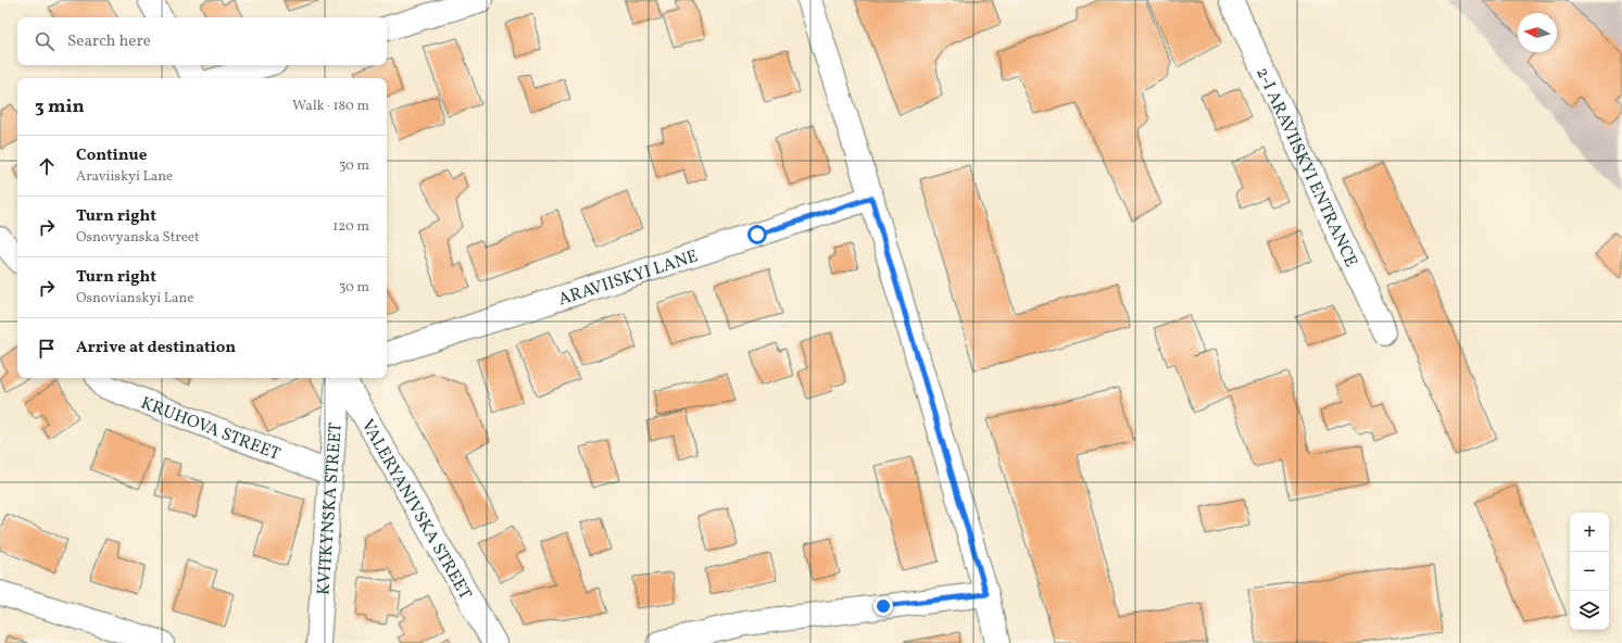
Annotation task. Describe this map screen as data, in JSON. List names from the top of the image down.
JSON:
{
  "streets": {
    "street": [
      "2-I ARAVIISKYI ENTRANCE",
      "ARAVIISKYI LANE",
      "KRUHOVA STREET",
      "KVITKYNSKA STREET",
      "VALERYANIVSKA STREET"
    ]
  },
  "crossings": [
    ["KRUHOVA STREET", "KVITKYNSKA STREET"]
  ],
  "north": "left",
  "page": {
    "search": "Search here",
    "heading": ["3 min", "Walk · 180 m"],
    "list": [
      ["Continue", "Araviiskyi Lane", "30 m"],
      ["Turn right", "Osnovyanska Street", "120 m"],
      ["Turn right", "Osnovianskyi Lane", "30 m"],
      "Arrive at destination"
    ],
    "map_buttons": ["+", "−"]
  }
}
